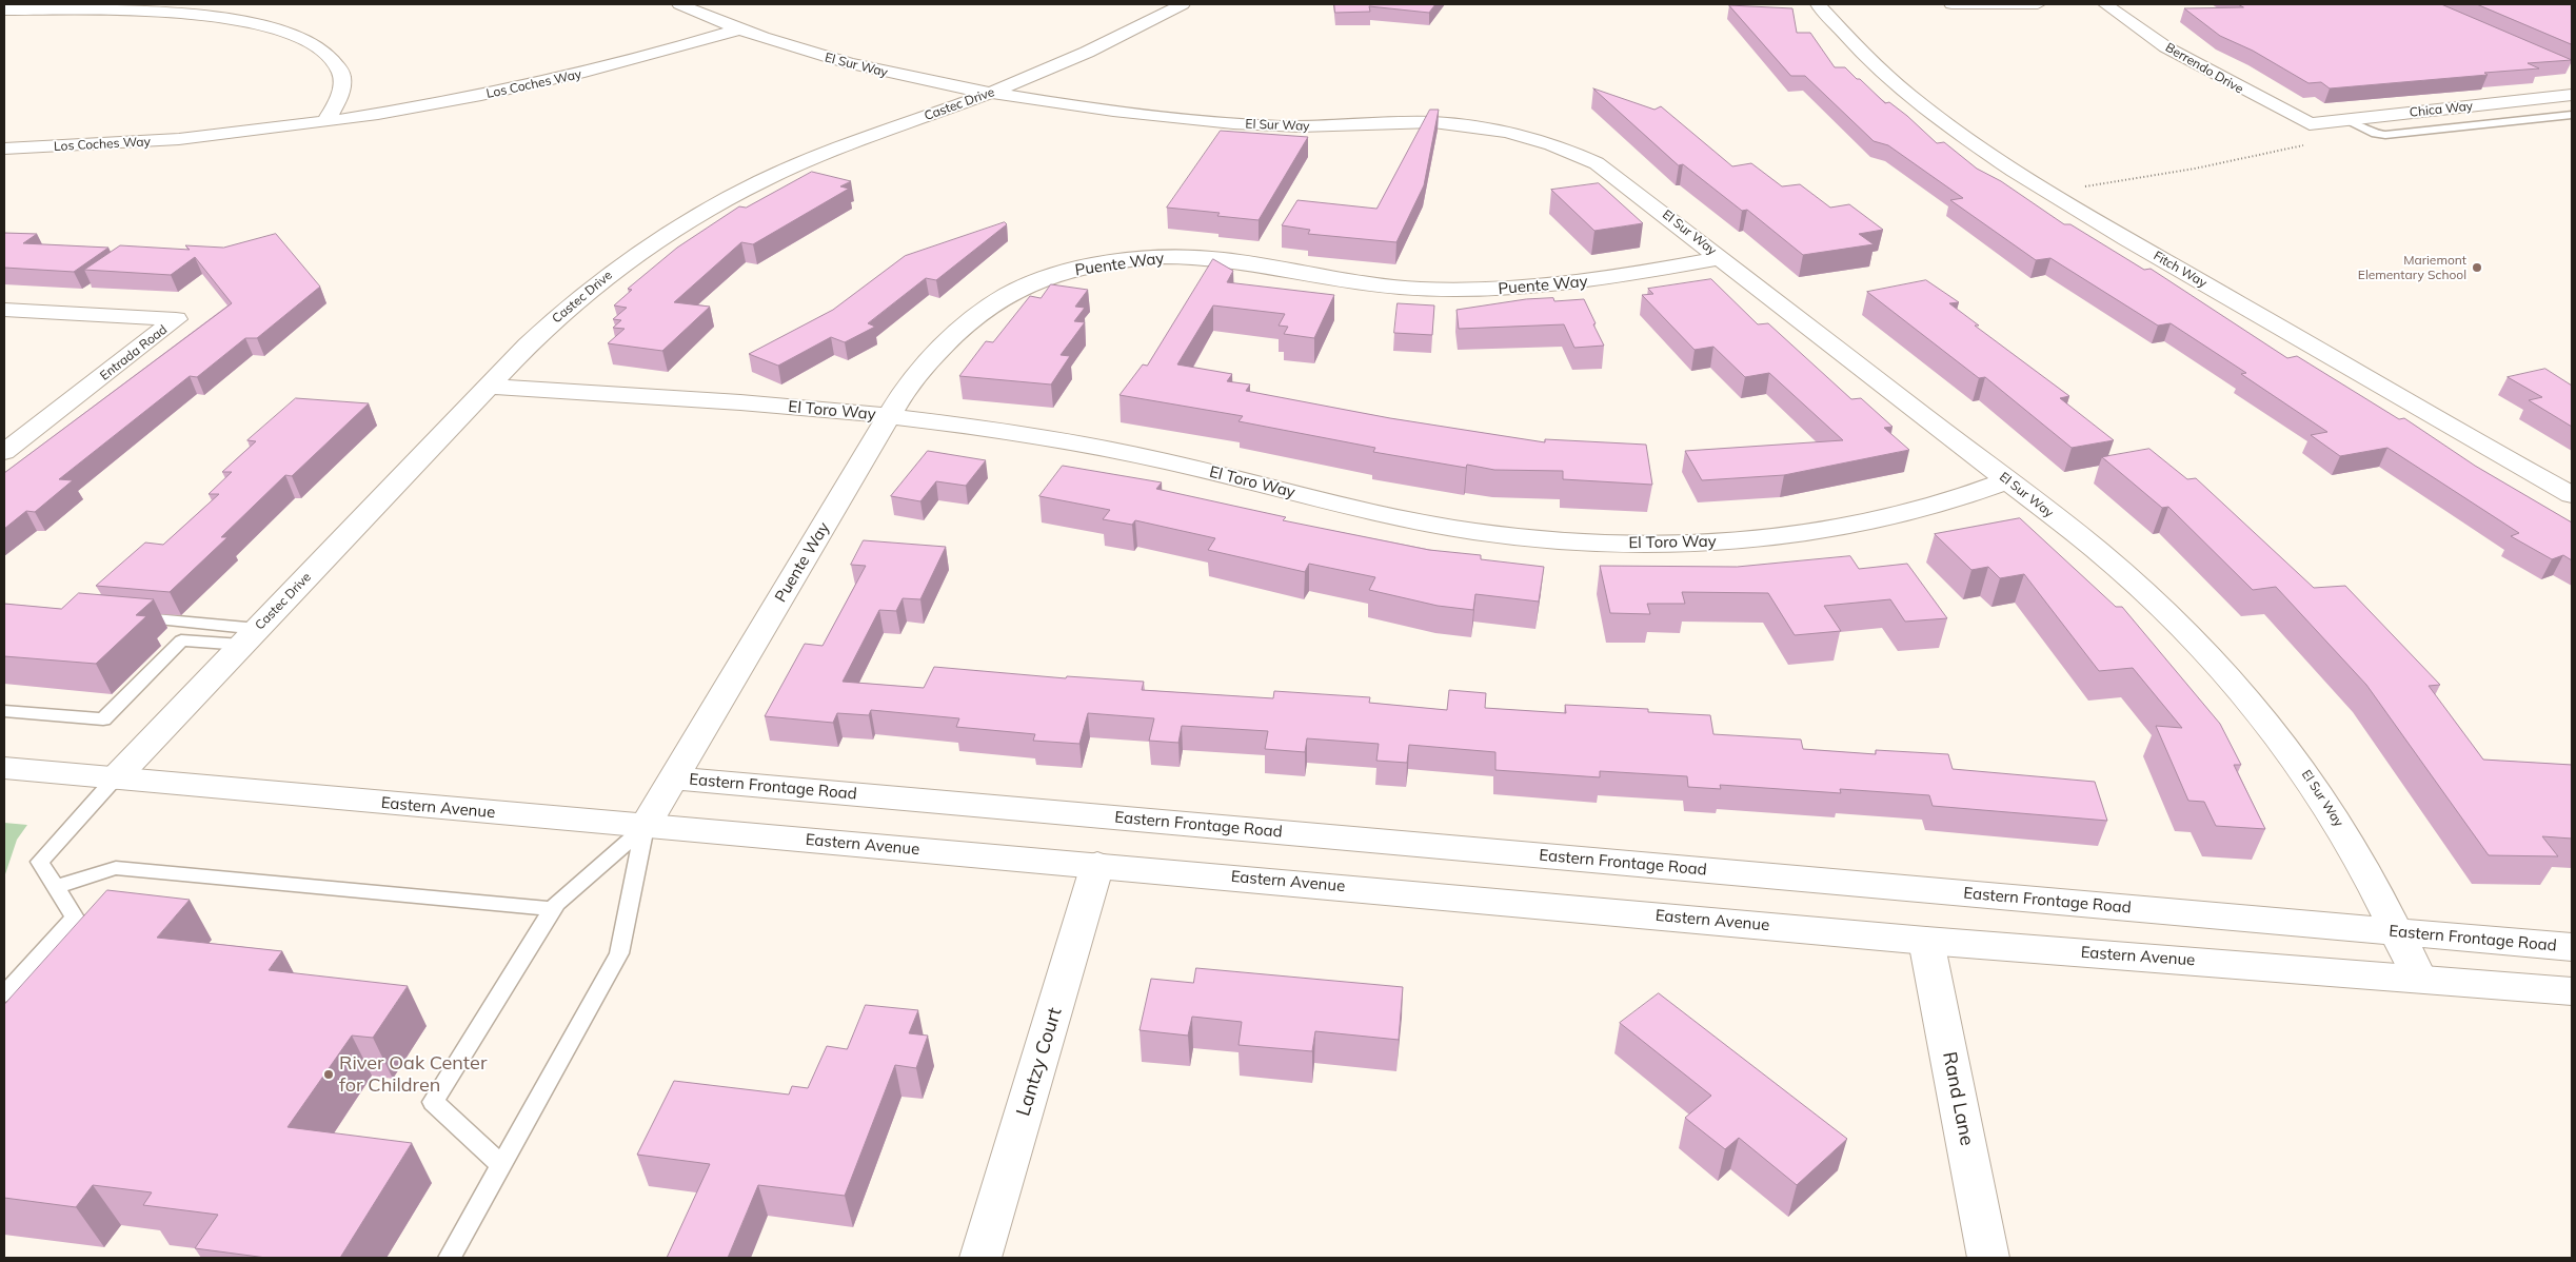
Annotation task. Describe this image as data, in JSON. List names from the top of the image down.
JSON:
{
  "streets": {
    "street": [
      "El Sur Way",
      "Berrendo Drive",
      "Los Coches Way",
      "Castec Drive",
      "Chica Way",
      "Puente Way",
      "Fitch Way",
      "Entrada Road",
      "El Toro Way",
      "Eastern Frontage Road",
      "Eastern Avenue",
      "Lantzy Court",
      "Rand Lane"
    ]
  },
  "crossings": [
    ["El Sur Way", "Los Coches Way"],
    ["El Sur Way", "Castec Drive"],
    ["El Sur Way", "Puente Way"],
    ["El Sur Way", "El Toro Way"],
    ["El Sur Way", "Eastern Frontage Road"],
    ["El Sur Way", "Eastern Avenue"],
    ["Berrendo Drive", "Chica Way"],
    ["Castec Drive", "El Toro Way"],
    ["Castec Drive", "Eastern Avenue"],
    ["Puente Way", "El Toro Way"],
    ["Puente Way", "Eastern Frontage Road"],
    ["Puente Way", "Eastern Avenue"],
    ["Eastern Avenue", "Lantzy Court"],
    ["Eastern Avenue", "Rand Lane"]
  ],
  "places": ["Mariemont Elementary School", "River Oak Center for Children"]
}
